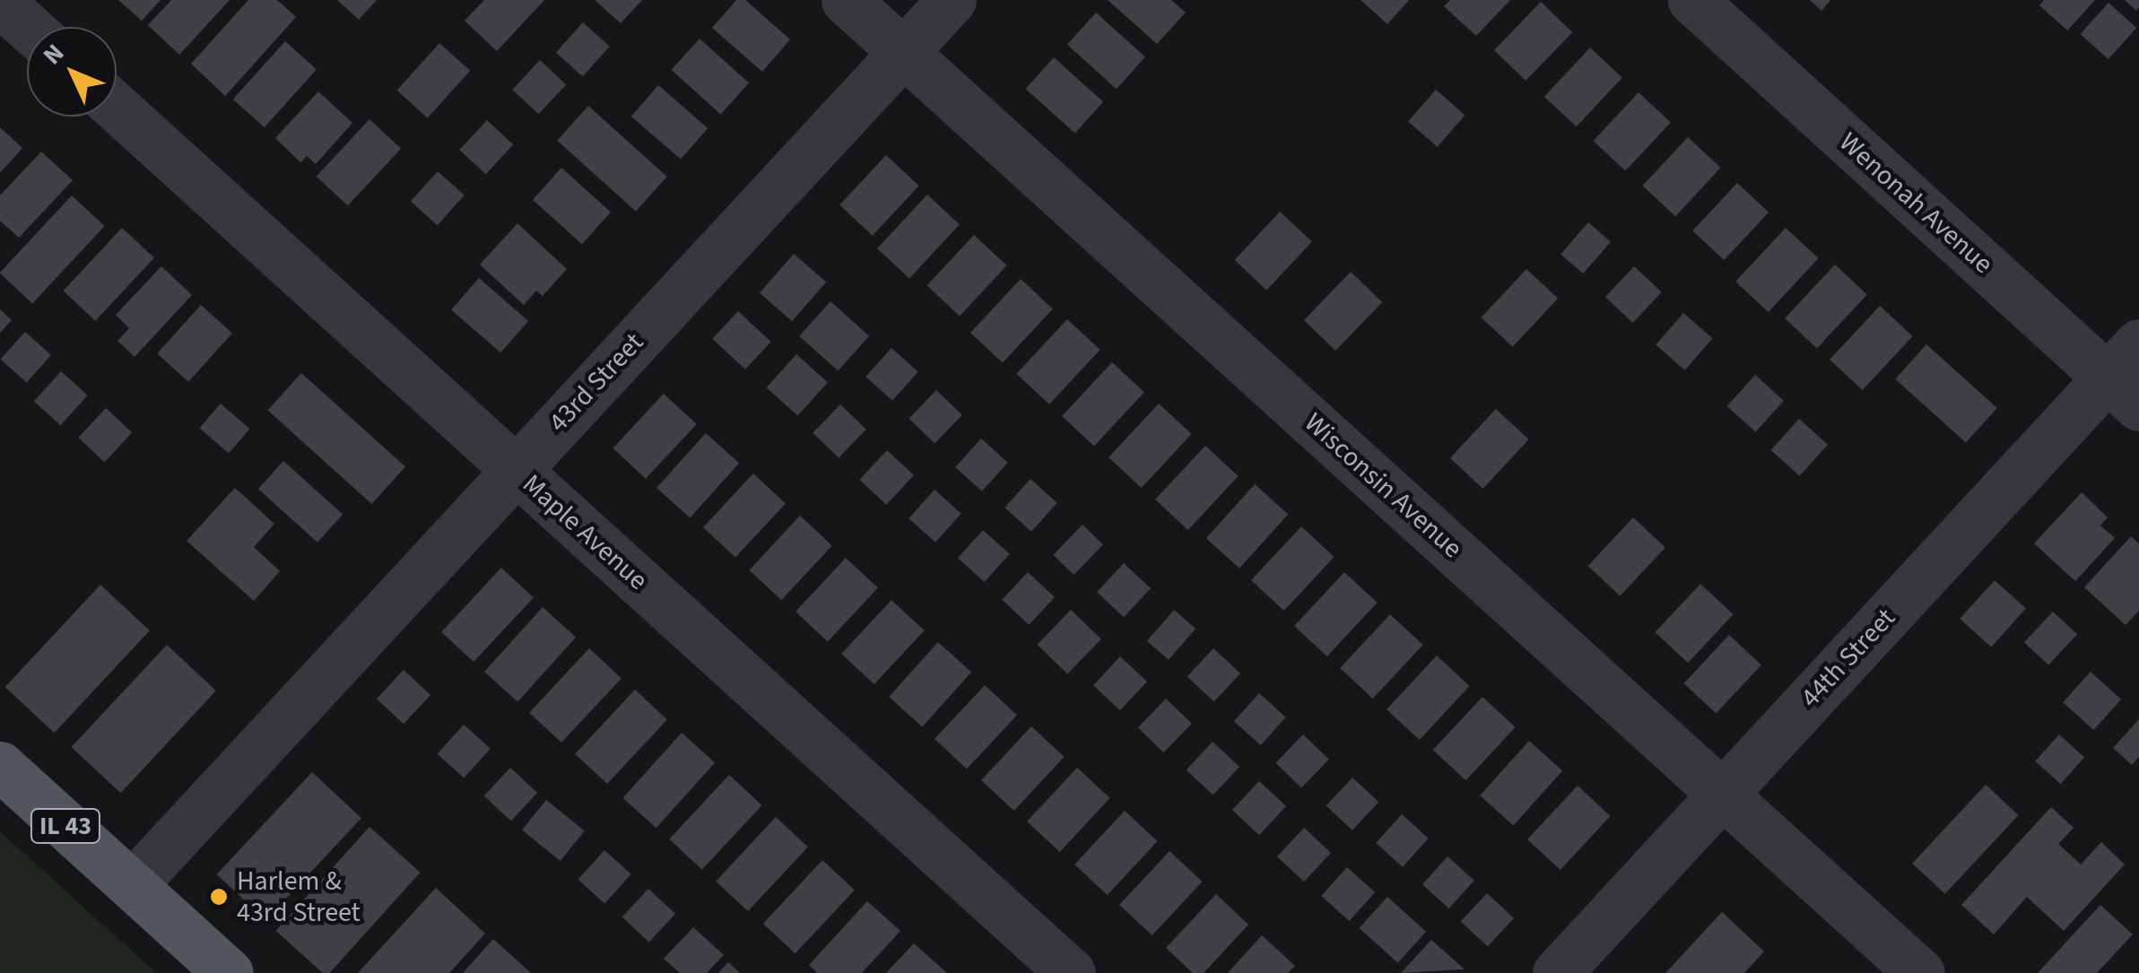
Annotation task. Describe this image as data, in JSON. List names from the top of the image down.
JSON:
{
  "streets": {
    "main road": ["IL 43"],
    "street": [
      "Wenonah Avenue",
      "43rd Street",
      "Wisconsin Avenue",
      "Maple Avenue",
      "44th Street"
    ]
  },
  "crossings": [
    ["Wenonah Avenue", "44th Street"],
    ["43rd Street", "Wisconsin Avenue"],
    ["43rd Street", "Maple Avenue"],
    ["43rd Street", "IL 43"],
    ["Wisconsin Avenue", "44th Street"]
  ],
  "places": ["Harlem & 43rd Street"],
  "north": "top left"
}
